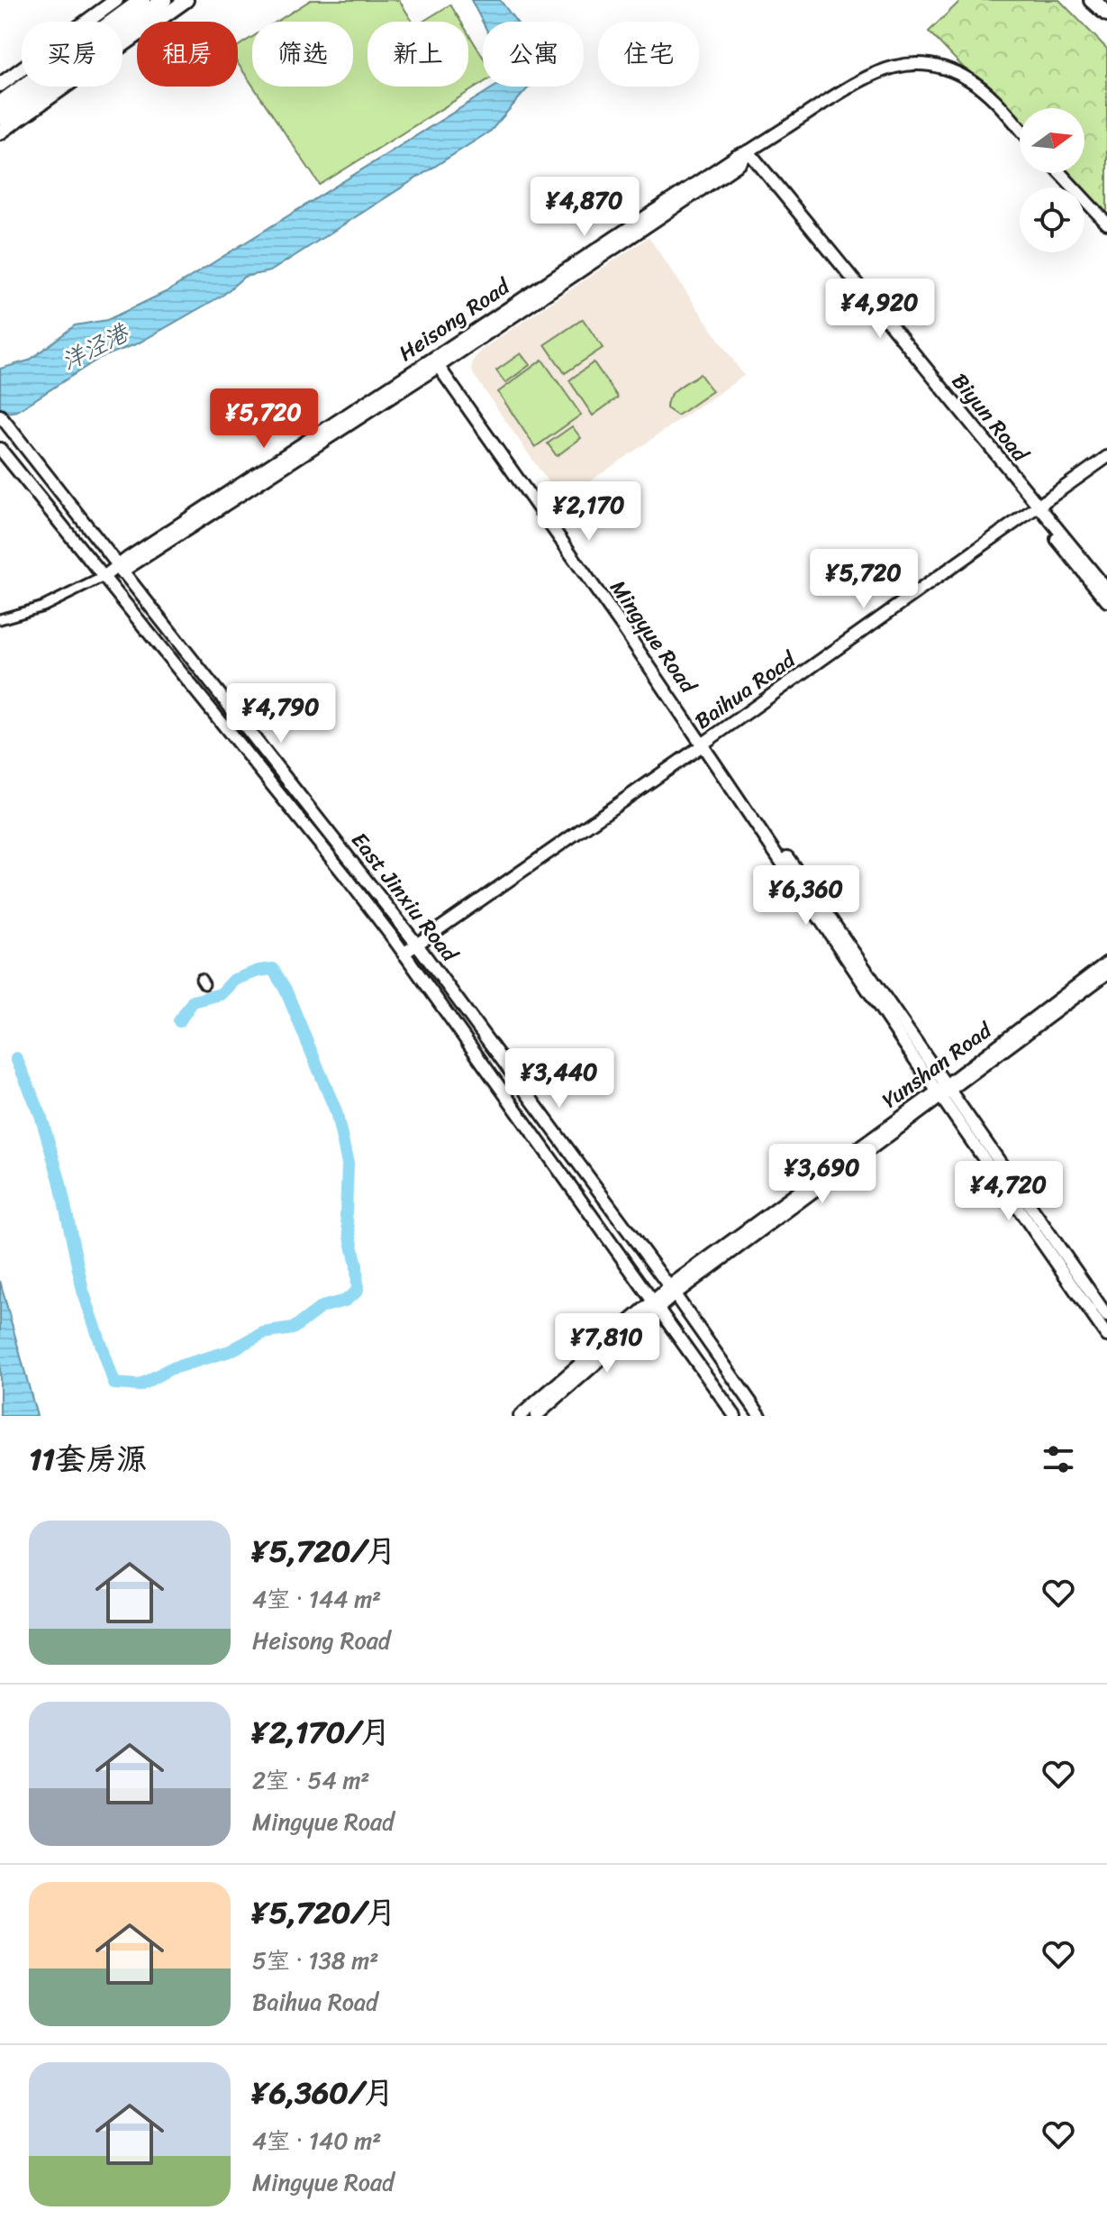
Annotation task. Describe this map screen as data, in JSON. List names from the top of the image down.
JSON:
{
  "streets": {
    "street": [
      "Heisong Road",
      "Biyun Road",
      "Mingyue Road",
      "Baihua Road",
      "East Jinxiu Road",
      "Yunshan Road"
    ]
  },
  "crossings": [
    ["Heisong Road", "Biyun Road"],
    ["Heisong Road", "Mingyue Road"],
    ["Heisong Road", "East Jinxiu Road"],
    ["Biyun Road", "Baihua Road"],
    ["Mingyue Road", "Baihua Road"],
    ["Mingyue Road", "Yunshan Road"],
    ["Baihua Road", "East Jinxiu Road"],
    ["East Jinxiu Road", "Yunshan Road"]
  ],
  "water": ["洋泾港"],
  "north": "right",
  "page": {
    "chip": [
      "买房",
      "租房",
      "筛选",
      "新上",
      "公寓",
      "住宅"
    ],
    "price": [
      "¥4,870",
      "¥4,920",
      "¥5,720",
      "¥2,170",
      "¥5,720",
      "¥4,790",
      "¥6,360",
      "¥3,440",
      "¥3,690",
      "¥4,720",
      "¥7,810"
    ],
    "heading": "11套房源",
    "list": [
      {
        "name": "¥5,720/月",
        "note": "4室 · 144 m² · Heisong Road"
      },
      {
        "name": "¥2,170/月",
        "note": "2室 · 54 m² · Mingyue Road"
      },
      {
        "name": "¥5,720/月",
        "note": "5室 · 138 m² · Baihua Road"
      },
      {
        "name": "¥6,360/月",
        "note": "4室 · 140 m² · Mingyue Road"
      }
    ]
  }
}
